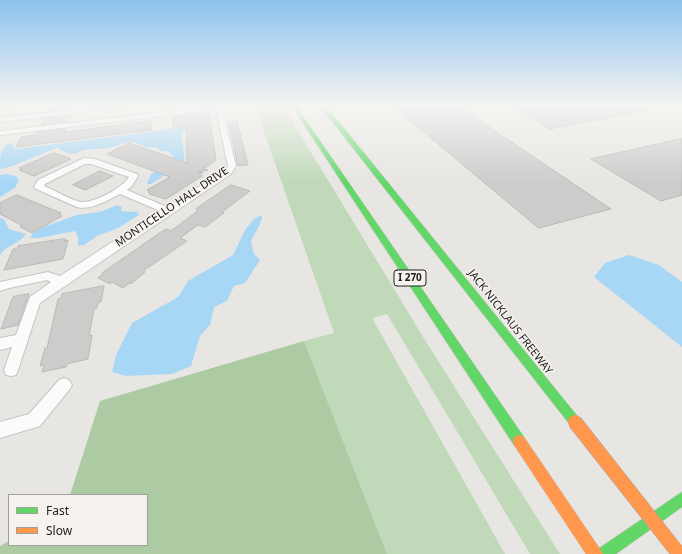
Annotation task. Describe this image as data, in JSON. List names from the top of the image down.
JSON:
{
  "streets": {
    "main road": ["I 270", "JACK NICKLAUS FREEWAY"],
    "street": ["MONTICELLO HALL DRIVE"]
  },
  "legend": ["Fast", "Slow"]
}
